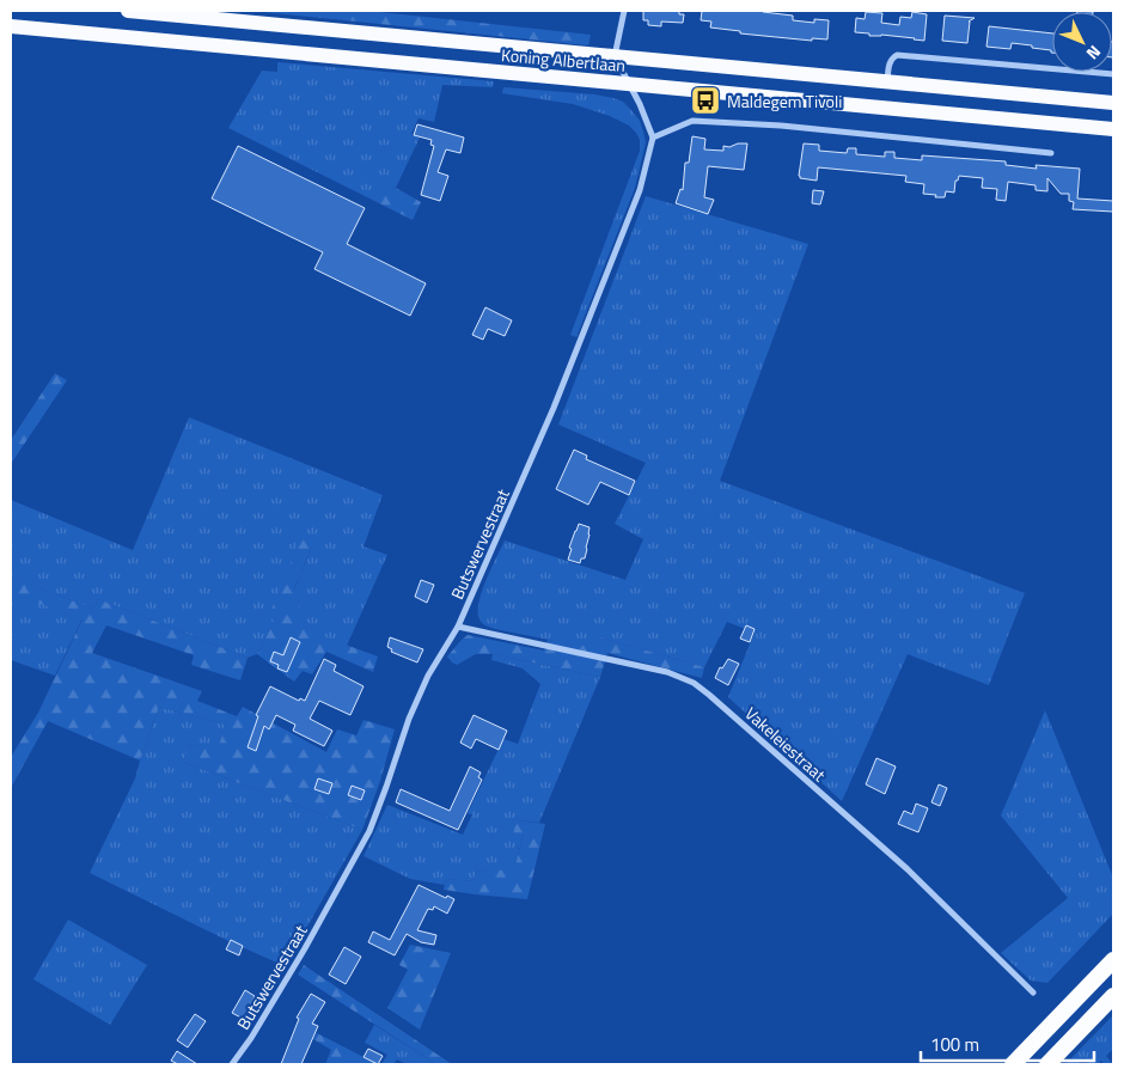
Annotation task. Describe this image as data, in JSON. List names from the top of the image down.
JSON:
{
  "streets": {
    "main road": ["Koning Albertlaan"],
    "street": ["Butswervestraat", "Vakeleiestraat"]
  },
  "crossings": [
    ["Butswervestraat", "Vakeleiestraat"]
  ],
  "places": {
    "bus stop": ["Maldegem Tivoli"]
  },
  "scale_bar": "100 m",
  "north": "bottom right"
}
